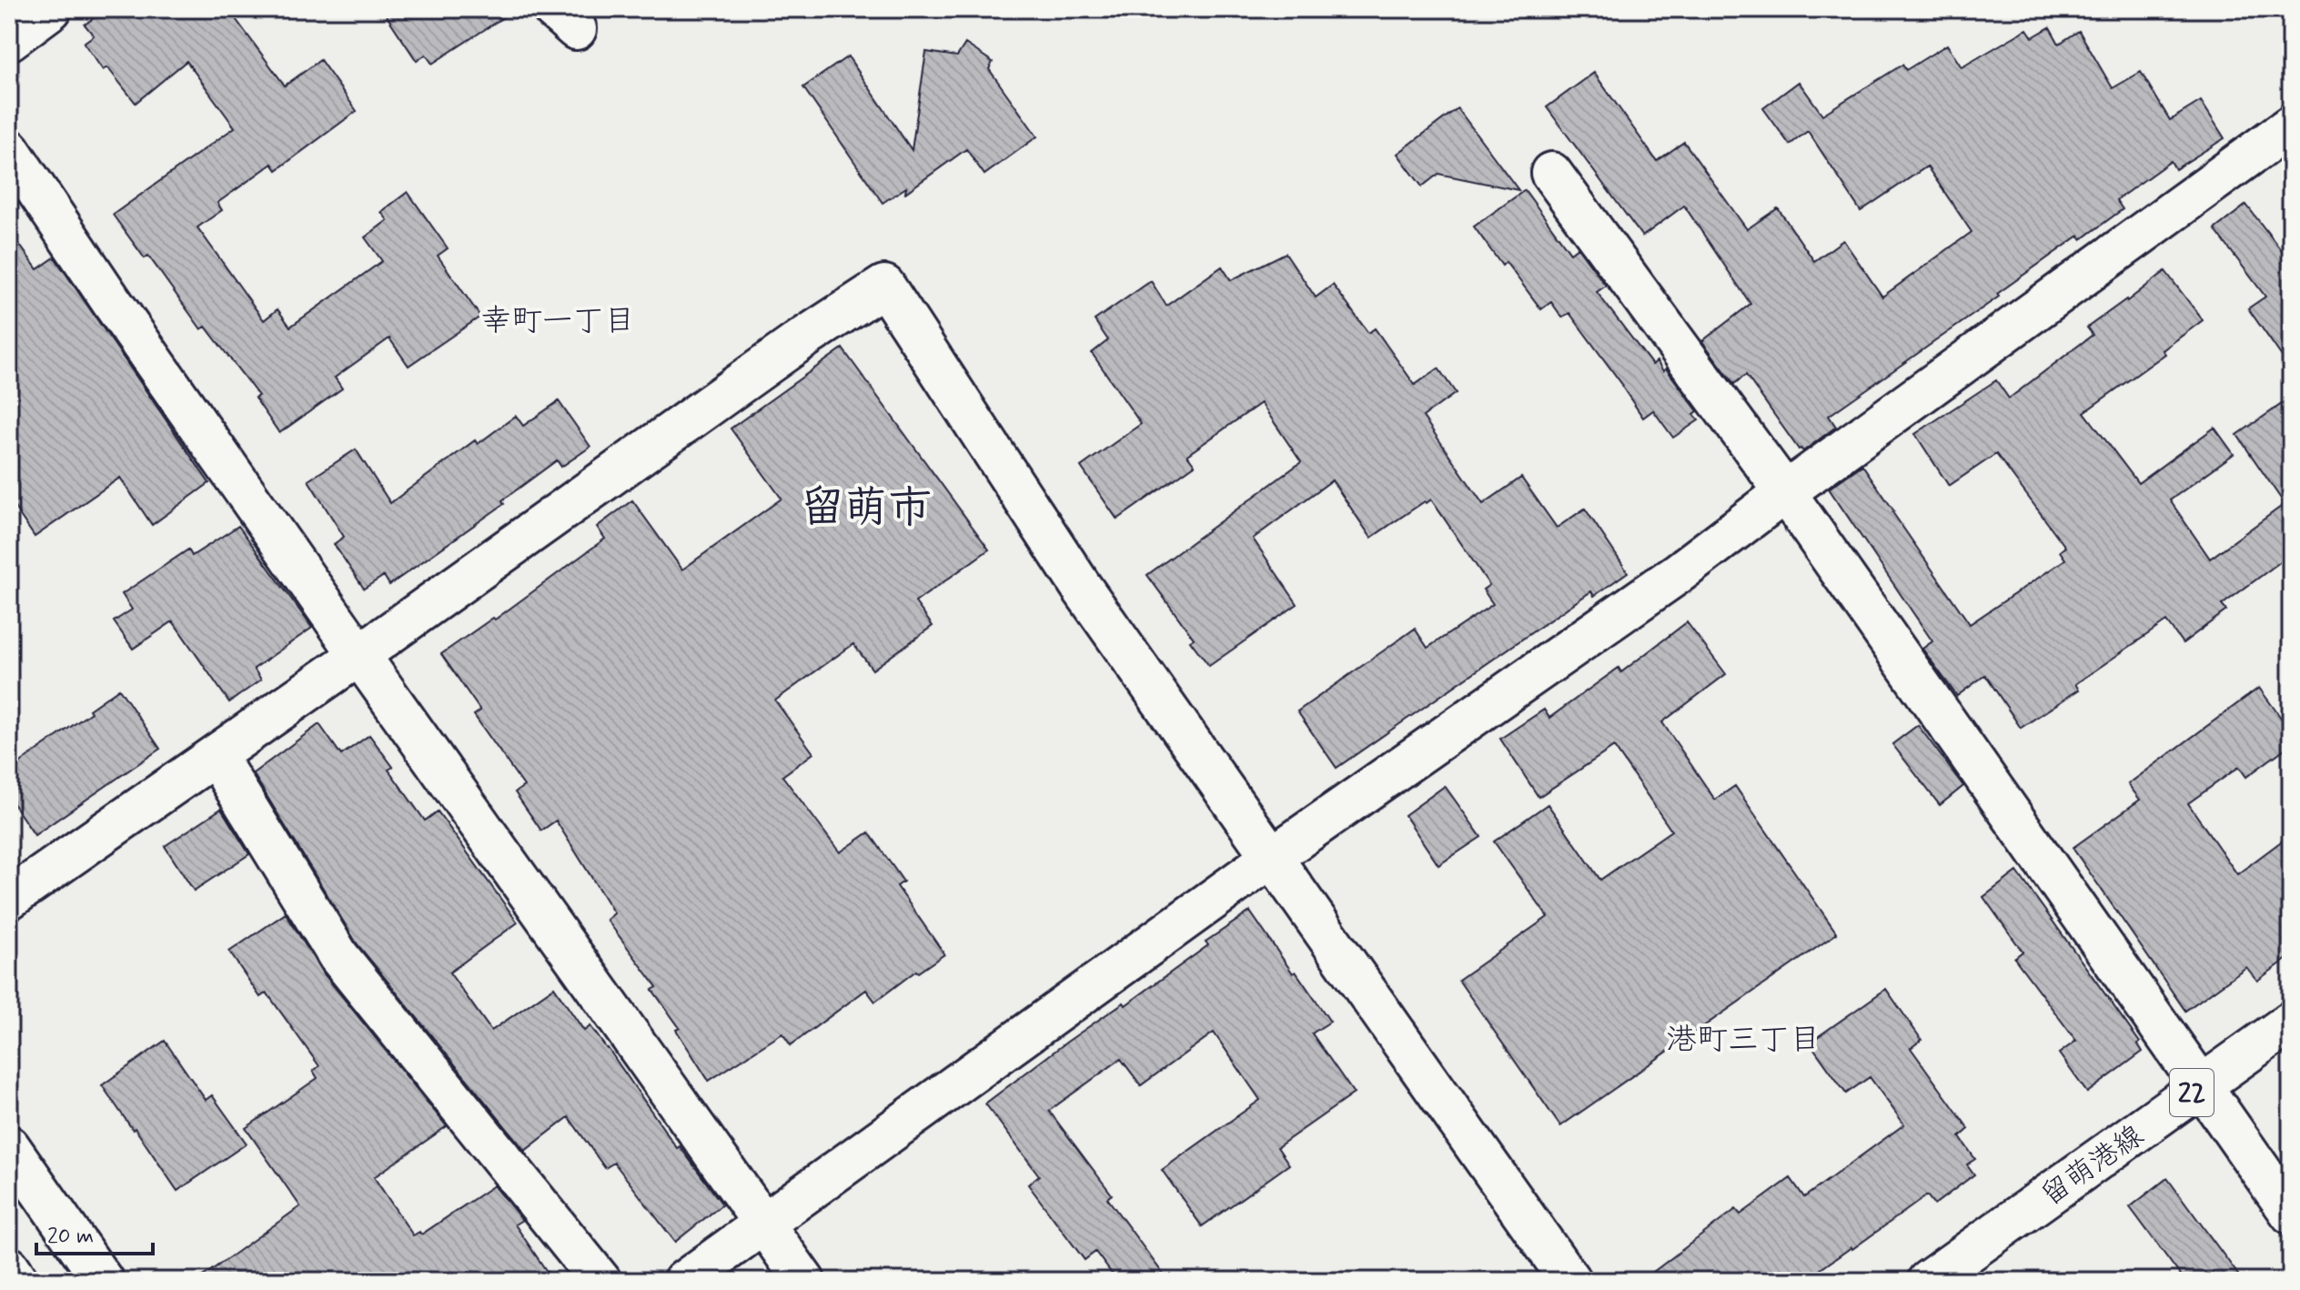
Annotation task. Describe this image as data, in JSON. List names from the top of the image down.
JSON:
{
  "streets": {
    "main road": ["22", "留萌港線"]
  },
  "districts": ["幸町一丁目", "留萌市", "港町三丁目"],
  "scale_bar": "20 m"
}
